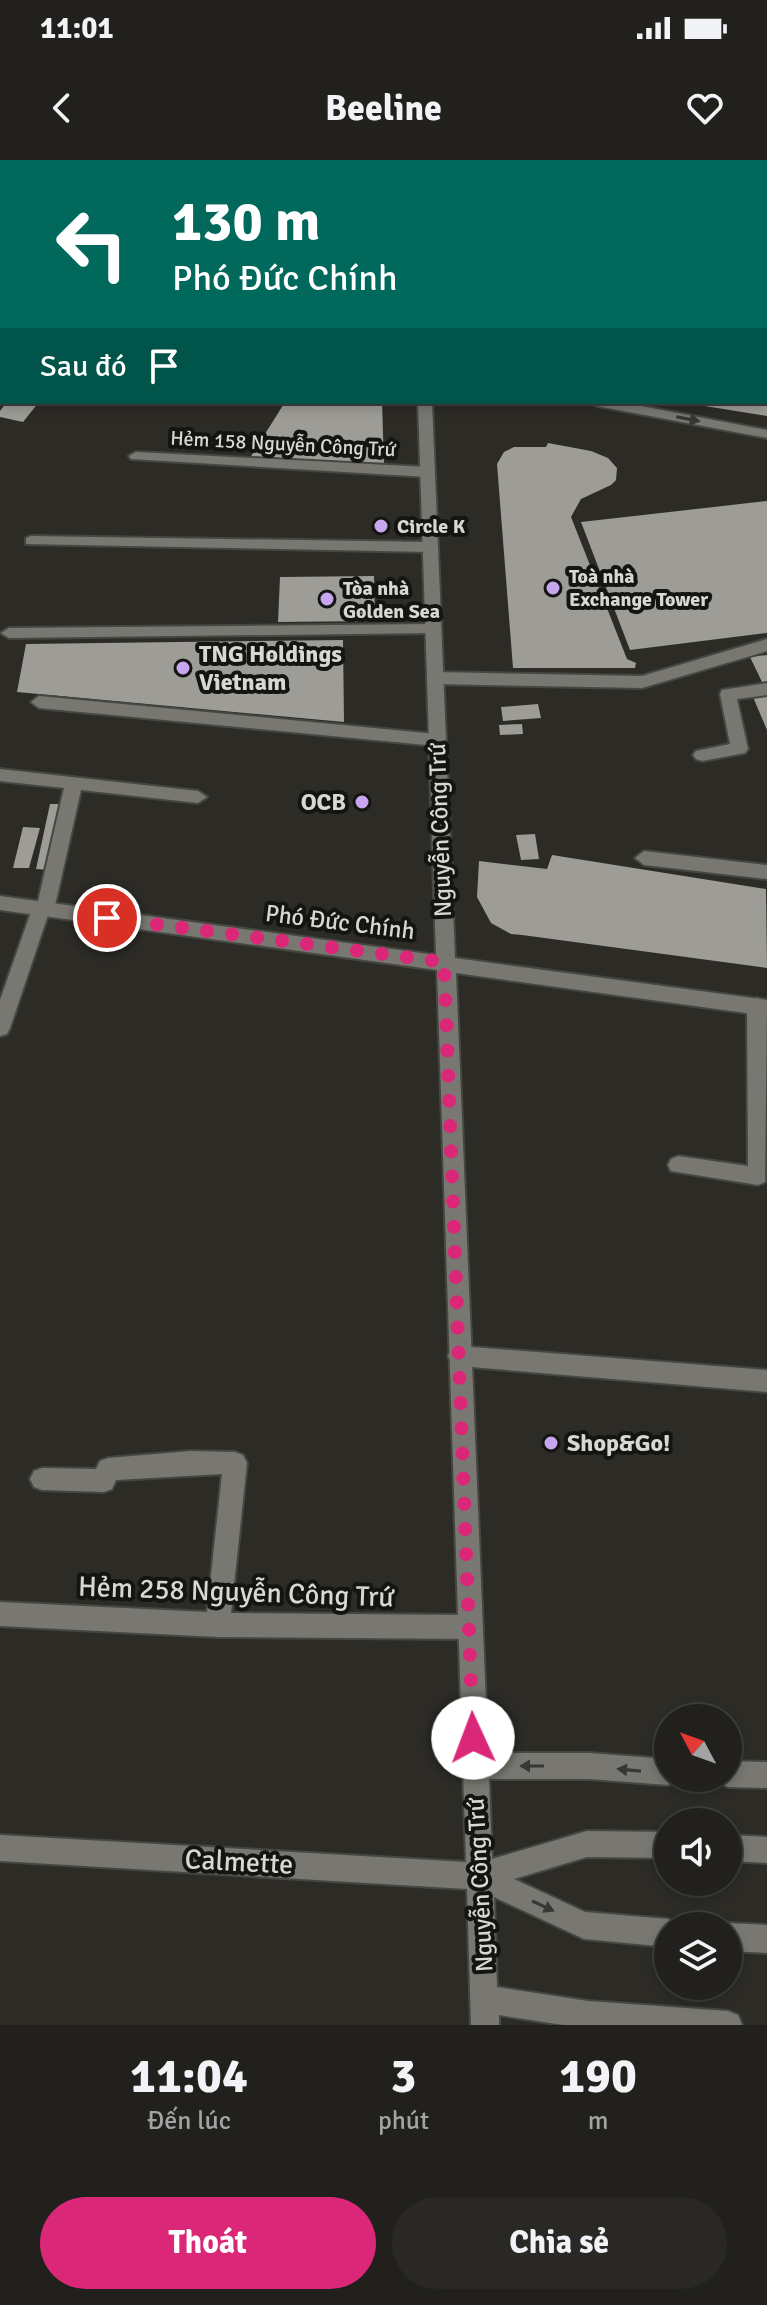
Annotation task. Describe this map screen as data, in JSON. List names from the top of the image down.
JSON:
{
  "streets": {
    "street": [
      "Hẻm 158 Nguyễn Công Trứ",
      "Nguyễn Công Trứ",
      "Phó Đức Chính",
      "Hẻm 258 Nguyễn Công Trứ",
      "Calmette"
    ]
  },
  "crossings": [
    ["Hẻm 158 Nguyễn Công Trứ", "Nguyễn Công Trứ"],
    ["Nguyễn Công Trứ", "Phó Đức Chính"],
    ["Nguyễn Công Trứ", "Hẻm 258 Nguyễn Công Trứ"],
    ["Nguyễn Công Trứ", "Calmette"]
  ],
  "places": [
    "Circle K",
    "Toà nhà Exchange Tower",
    "Tòa nhà Golden Sea",
    "TNG Holdings Vietnam",
    "OCB",
    "Shop&Go!"
  ],
  "north": "top left",
  "page": {
    "status": "11:01",
    "header": "Beeline",
    "turn": ["130 m", "Phó Đức Chính"],
    "then": "Sau đó",
    "eta": [
      "11:04",
      "Đến lúc",
      "3",
      "phút",
      "190",
      "m"
    ],
    "buttons": ["Thoát", "Chia sẻ"]
  }
}
